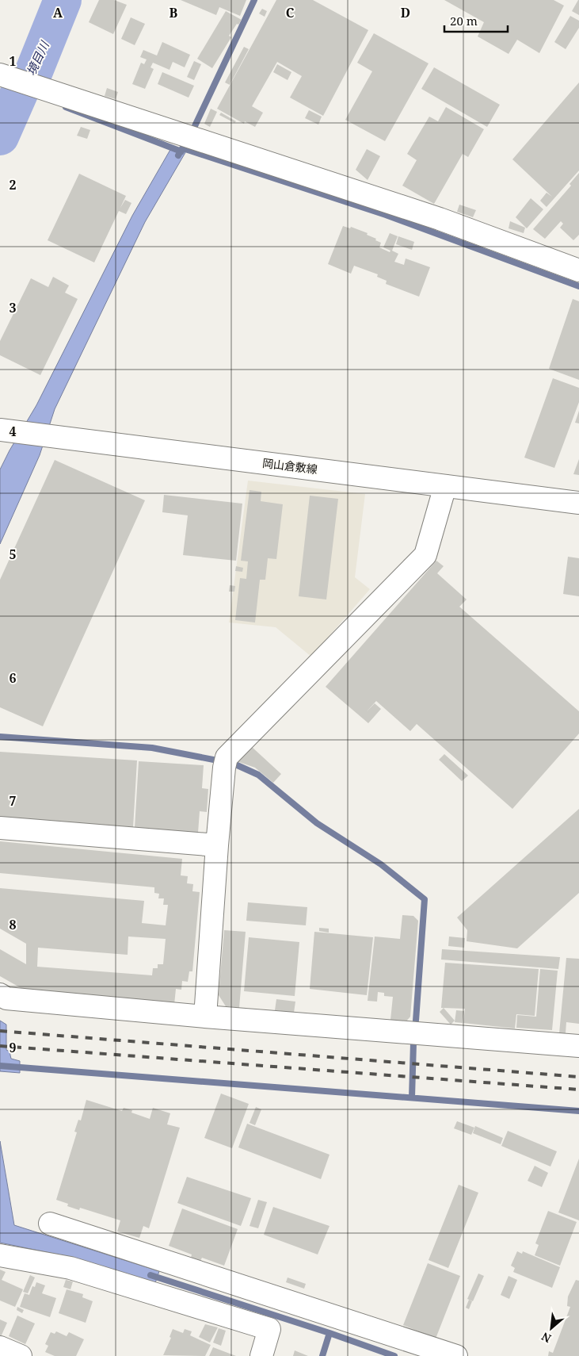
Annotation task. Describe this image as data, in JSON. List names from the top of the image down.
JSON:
{
  "streets": {
    "street": ["岡山倉敷線"]
  },
  "water": ["境目川"],
  "scale_bar": "20 m",
  "north": "bottom left",
  "grid": {
    "columns": [
      "A",
      "B",
      "C",
      "D"
    ],
    "rows": [
      "1",
      "2",
      "3",
      "4",
      "5",
      "6",
      "7",
      "8",
      "9"
    ]
  }
}
